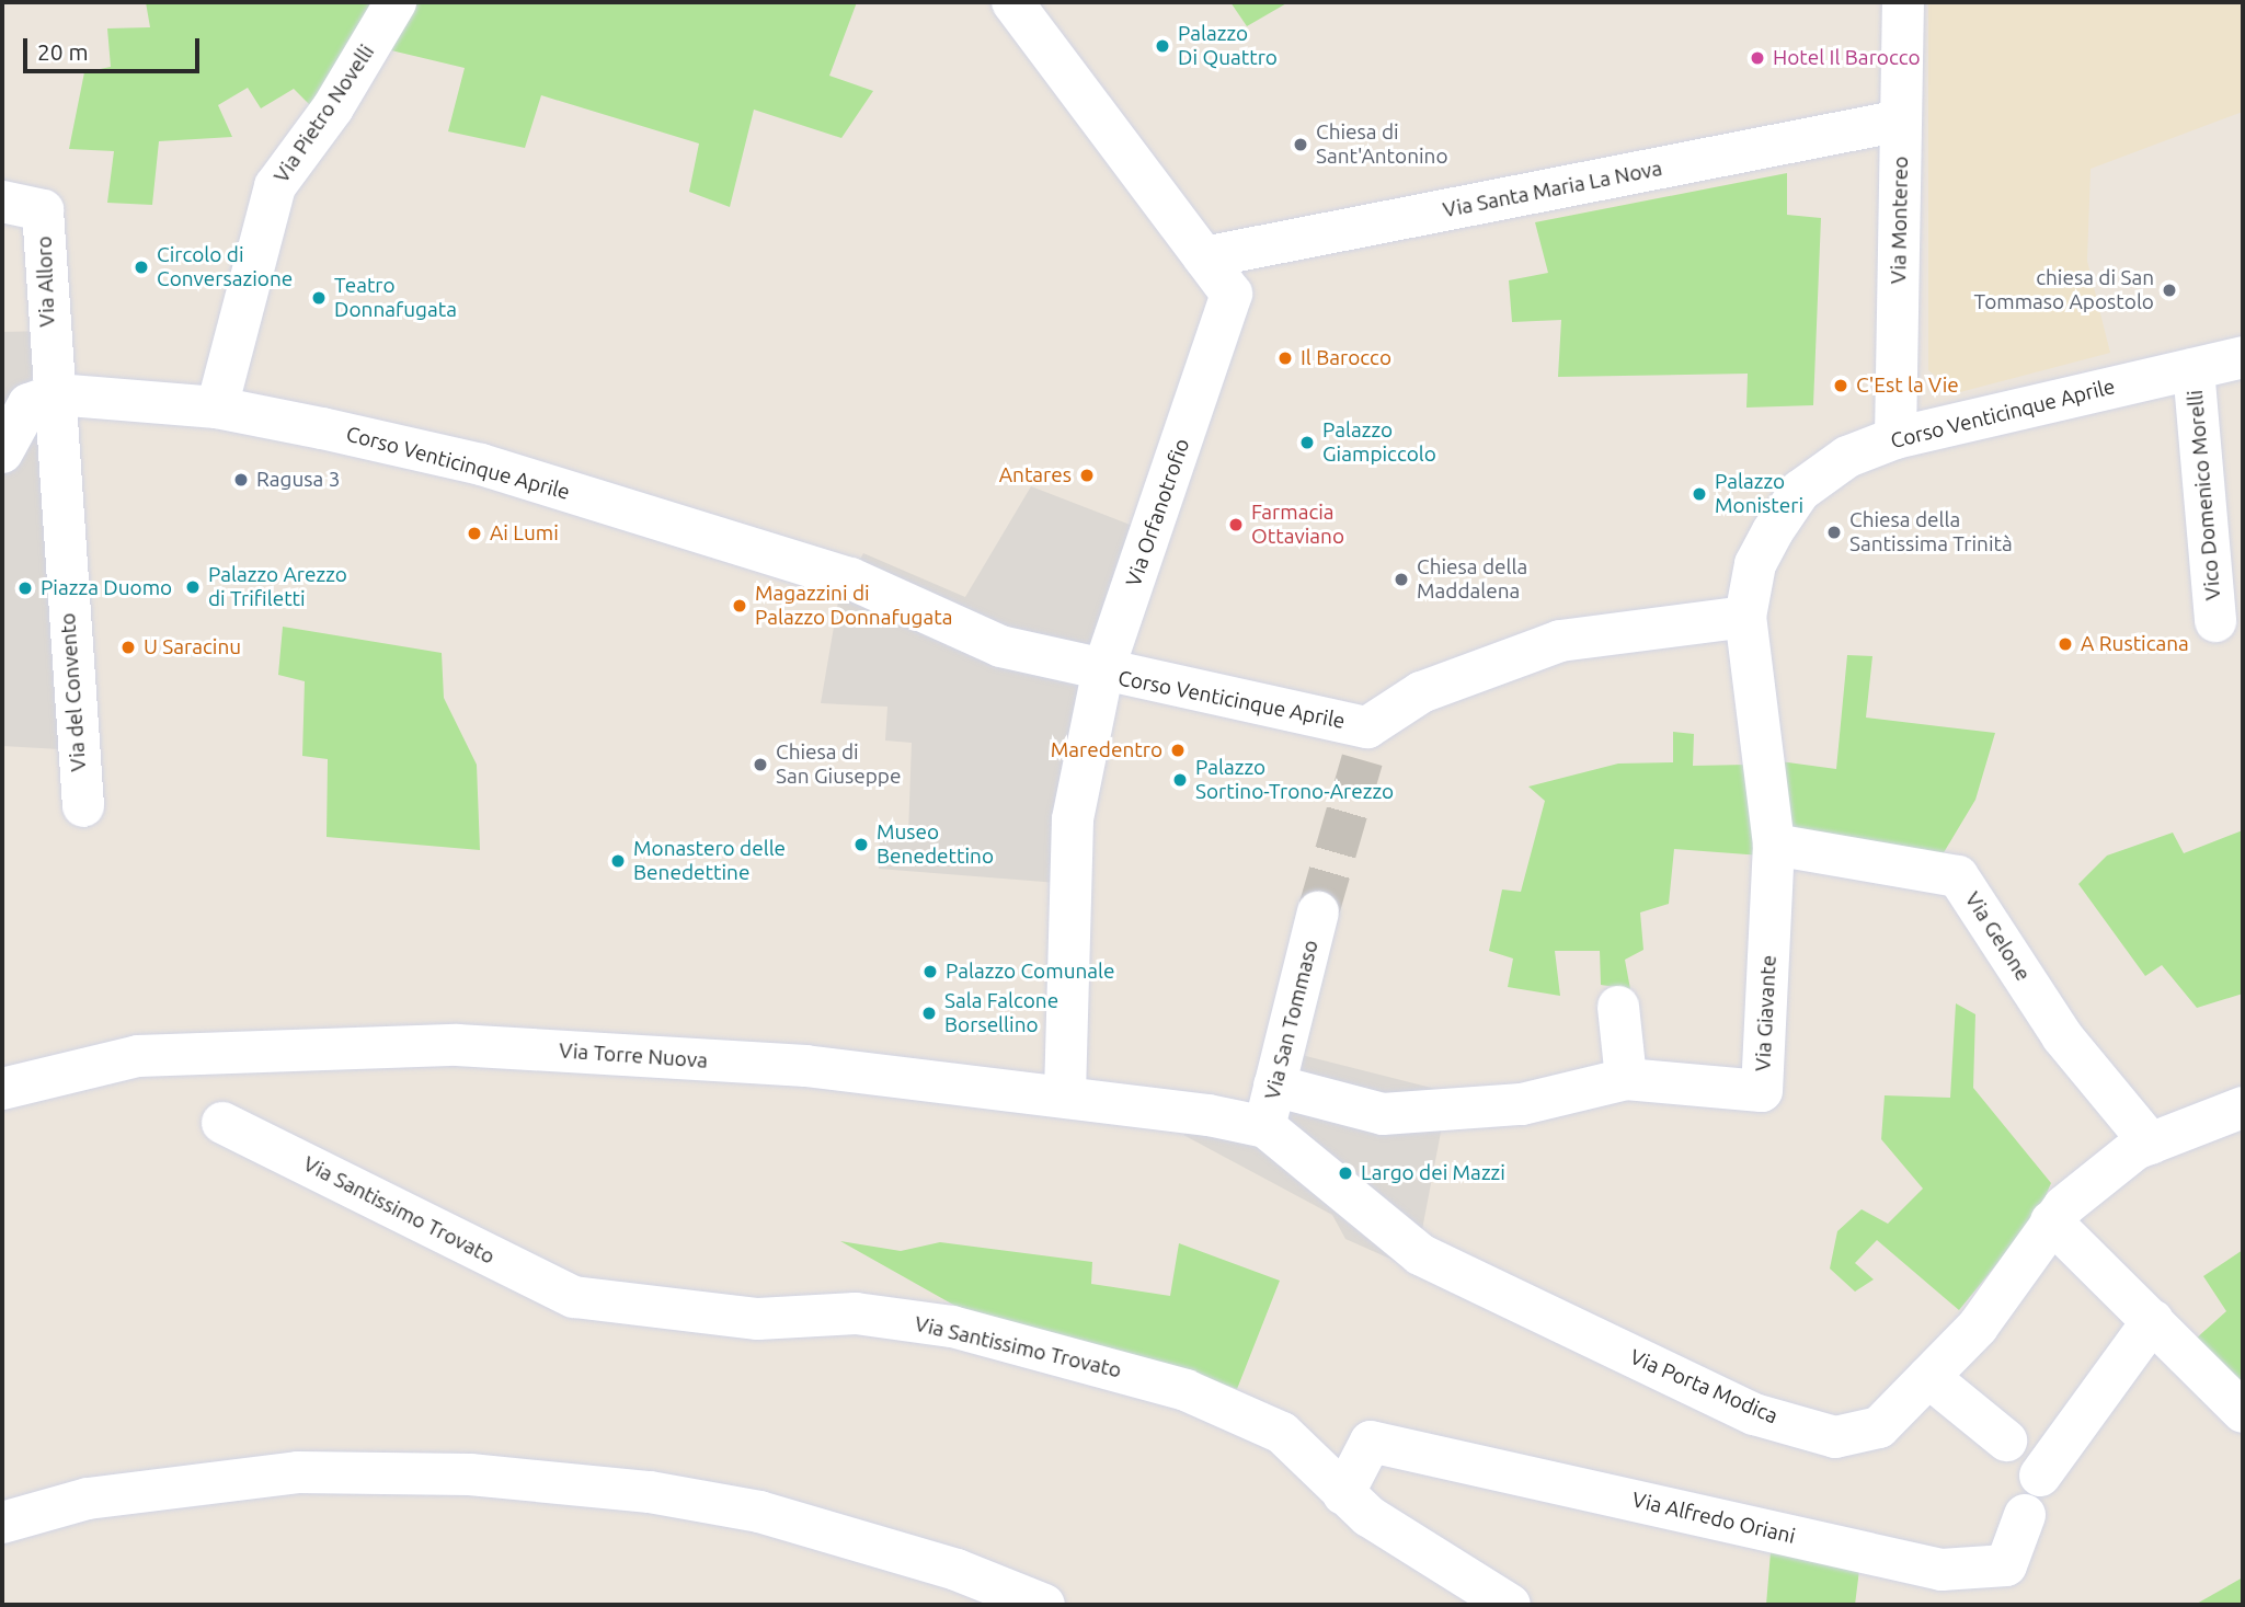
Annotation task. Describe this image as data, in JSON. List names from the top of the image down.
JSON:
{
  "streets": {
    "street": [
      "Via Pietro Novelli",
      "Via Santa Maria La Nova",
      "Via Montereo",
      "Via Alloro",
      "Corso Venticinque Aprile",
      "Vico Domenico Morelli",
      "Via Orfanotrofio",
      "Via del Convento",
      "Via Gelone",
      "Via Giavante",
      "Via San Tommaso",
      "Via Torre Nuova",
      "Via Santissimo Trovato",
      "Via Porta Modica",
      "Via Alfredo Oriani"
    ]
  },
  "crossings": [
    ["Via Pietro Novelli", "Corso Venticinque Aprile"],
    ["Via Santa Maria La Nova", "Via Montereo"],
    ["Via Santa Maria La Nova", "Via Orfanotrofio"],
    ["Via Montereo", "Corso Venticinque Aprile"],
    ["Via Alloro", "Corso Venticinque Aprile"],
    ["Via Alloro", "Via del Convento"],
    ["Corso Venticinque Aprile", "Vico Domenico Morelli"],
    ["Corso Venticinque Aprile", "Via Orfanotrofio"],
    ["Corso Venticinque Aprile", "Via del Convento"],
    ["Corso Venticinque Aprile", "Via Giavante"],
    ["Via Orfanotrofio", "Via Torre Nuova"],
    ["Via Gelone", "Via Giavante"],
    ["Via Gelone", "Via Porta Modica"],
    ["Via Giavante", "Via San Tommaso"],
    ["Via San Tommaso", "Via Torre Nuova"],
    ["Via San Tommaso", "Via Porta Modica"],
    ["Via Torre Nuova", "Via Porta Modica"],
    ["Via Santissimo Trovato", "Via Alfredo Oriani"]
  ],
  "places": [
    "Palazzo Di Quattro",
    "Hotel Il Barocco",
    "Chiesa di Sant'Antonino",
    "Circolo di Conversazione",
    "chiesa di San Tommaso Apostolo",
    "Teatro Donnafugata",
    "Il Barocco",
    "C'Est la Vie",
    "Palazzo Giampiccolo",
    "Antares",
    "Ragusa 3",
    "Palazzo Monisteri",
    "Farmacia Ottaviano",
    "Chiesa della Santissima Trinità",
    "Ai Lumi",
    "Chiesa della Maddalena",
    "Palazzo Arezzo di Trifiletti",
    "Piazza Duomo",
    "Magazzini di Palazzo Donnafugata",
    "A Rusticana",
    "U Saracinu",
    "Maredentro",
    "Chiesa di San Giuseppe",
    "Palazzo Sortino-Trono-Arezzo",
    "Museo Benedettino",
    "Monastero delle Benedettine",
    "Palazzo Comunale",
    "Sala Falcone Borsellino",
    "Largo dei Mazzi"
  ],
  "scale_bar": "20 m"
}
